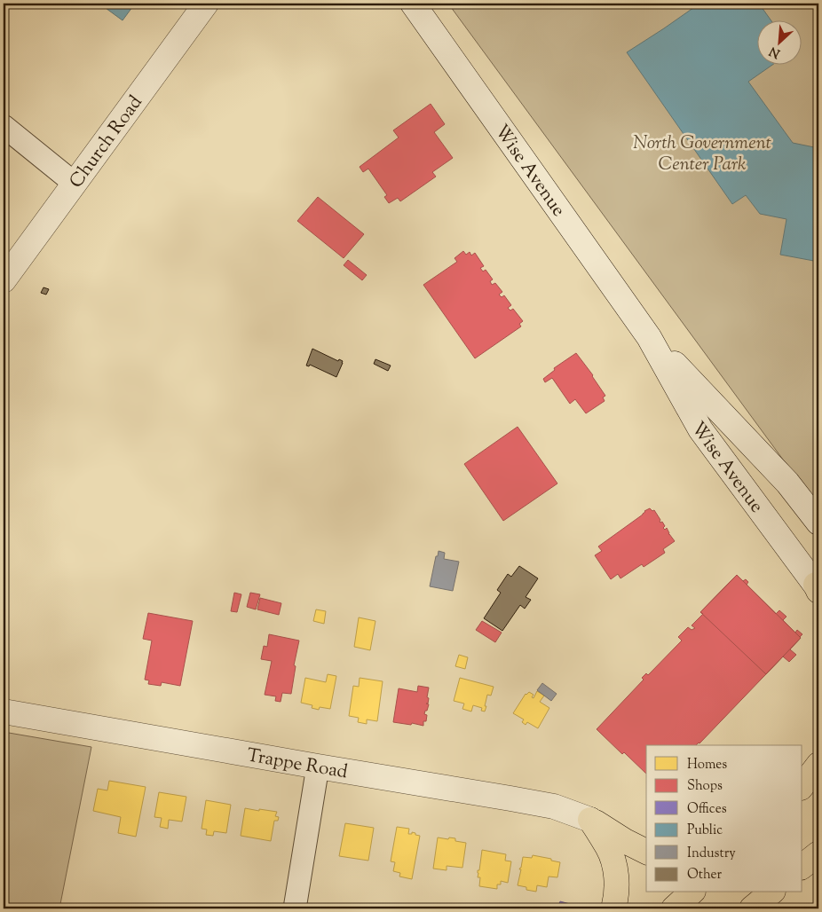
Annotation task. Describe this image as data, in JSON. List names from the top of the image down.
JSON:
{
  "streets": {
    "main road": ["Church Road", "Wise Avenue", "Trappe Road"]
  },
  "parks": ["North Government Center Park"],
  "legend": [
    "Homes",
    "Shops",
    "Offices",
    "Public",
    "Industry",
    "Other"
  ],
  "north": "bottom left"
}
